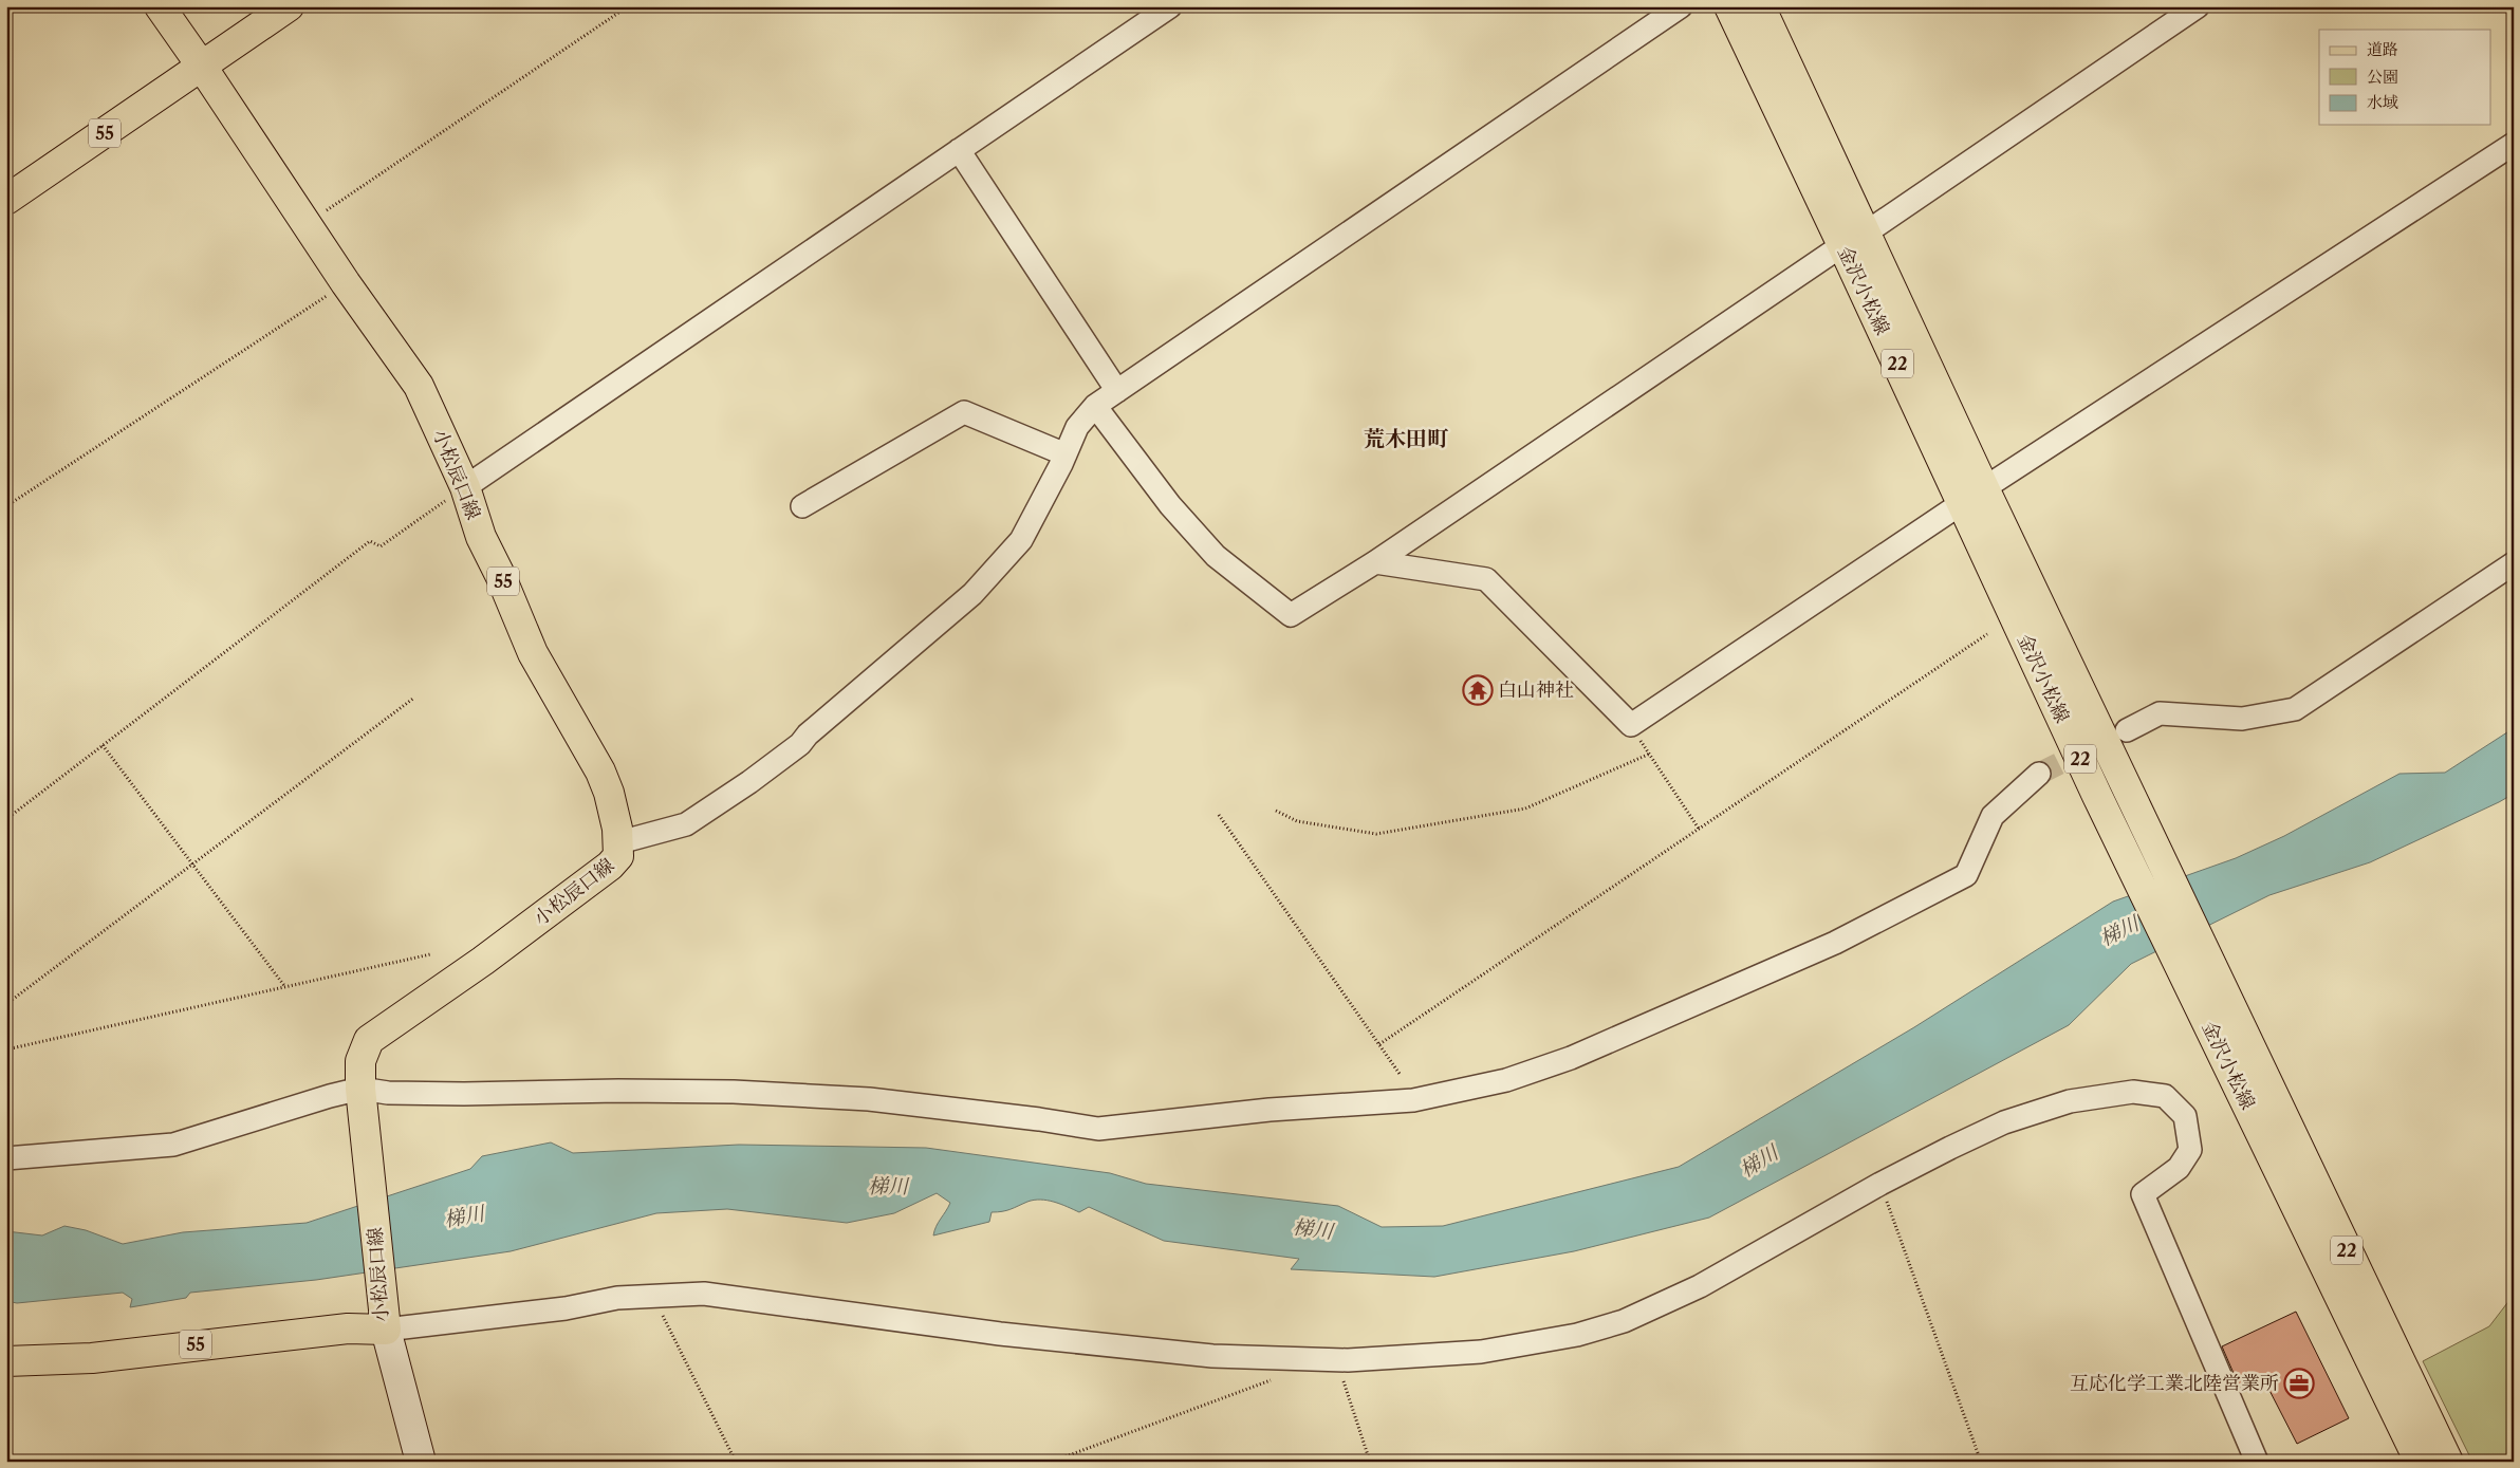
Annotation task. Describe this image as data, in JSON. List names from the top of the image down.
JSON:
{
  "streets": {
    "main road": [
      "55",
      "金沢小松線",
      "22",
      "小松辰口線"
    ]
  },
  "crossings": [
    ["55", "小松辰口線"]
  ],
  "districts": ["荒木田町"],
  "water": ["梯川"],
  "places": {
    "temple": ["白山神社"],
    "office": ["互応化学工業北陸営業所"]
  },
  "legend": ["道路", "公園", "水域"]
}
